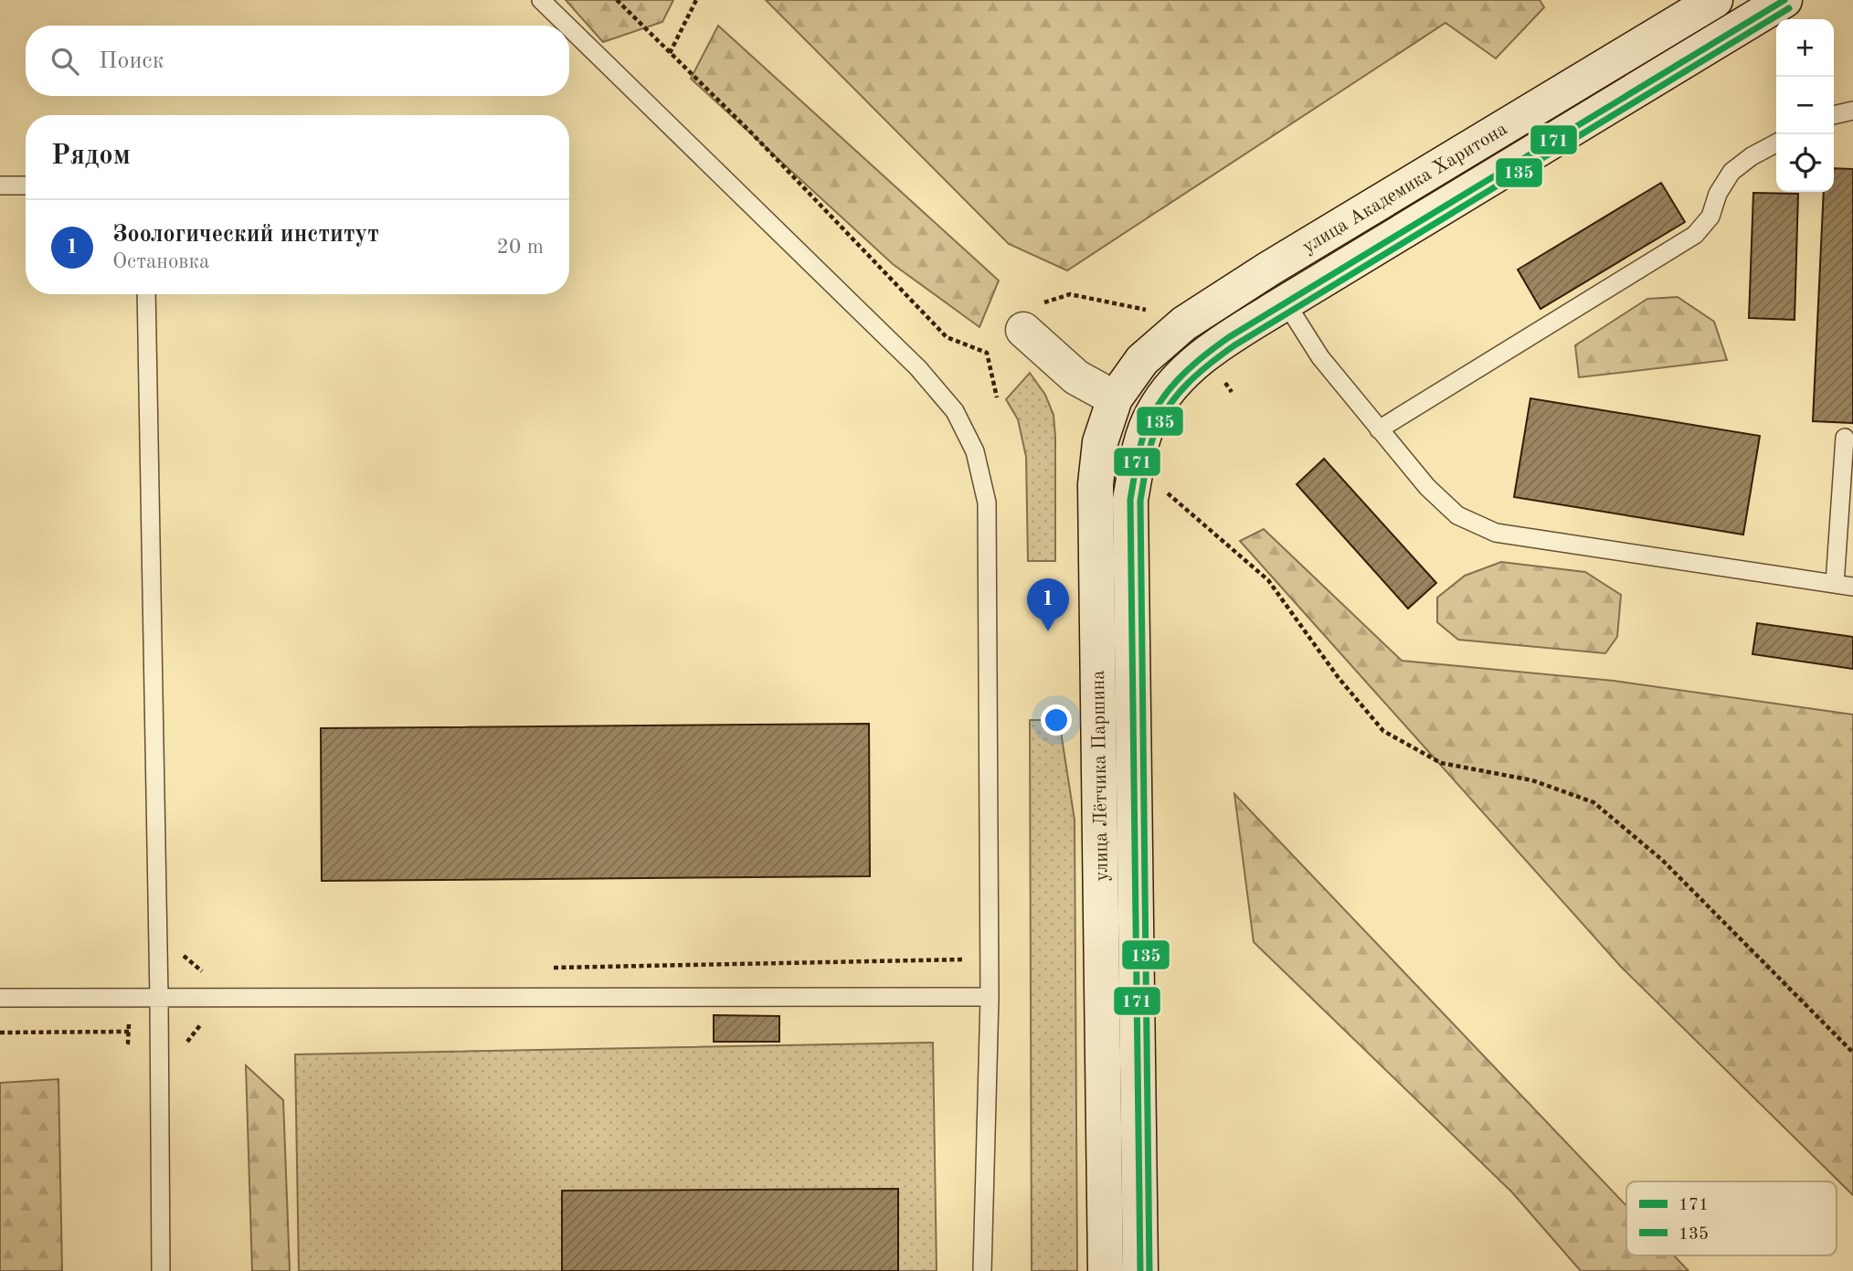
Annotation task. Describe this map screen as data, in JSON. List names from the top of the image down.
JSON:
{
  "streets": {
    "street": ["улица Академика Харитона", "улица Лётчика Паршина"]
  },
  "crossings": [
    ["улица Академика Харитона", "улица Лётчика Паршина"]
  ],
  "lines": ["transit line 171", "transit line 135"],
  "legend": ["171", "135"],
  "page": {
    "map_buttons": ["+", "−"],
    "search": "Поиск",
    "heading": "Рядом",
    "list": [
      {
        "mark": "1",
        "name": "Зоологический институт",
        "note": "Остановка",
        "value": "20 m"
      }
    ],
    "pins": "1"
  }
}
